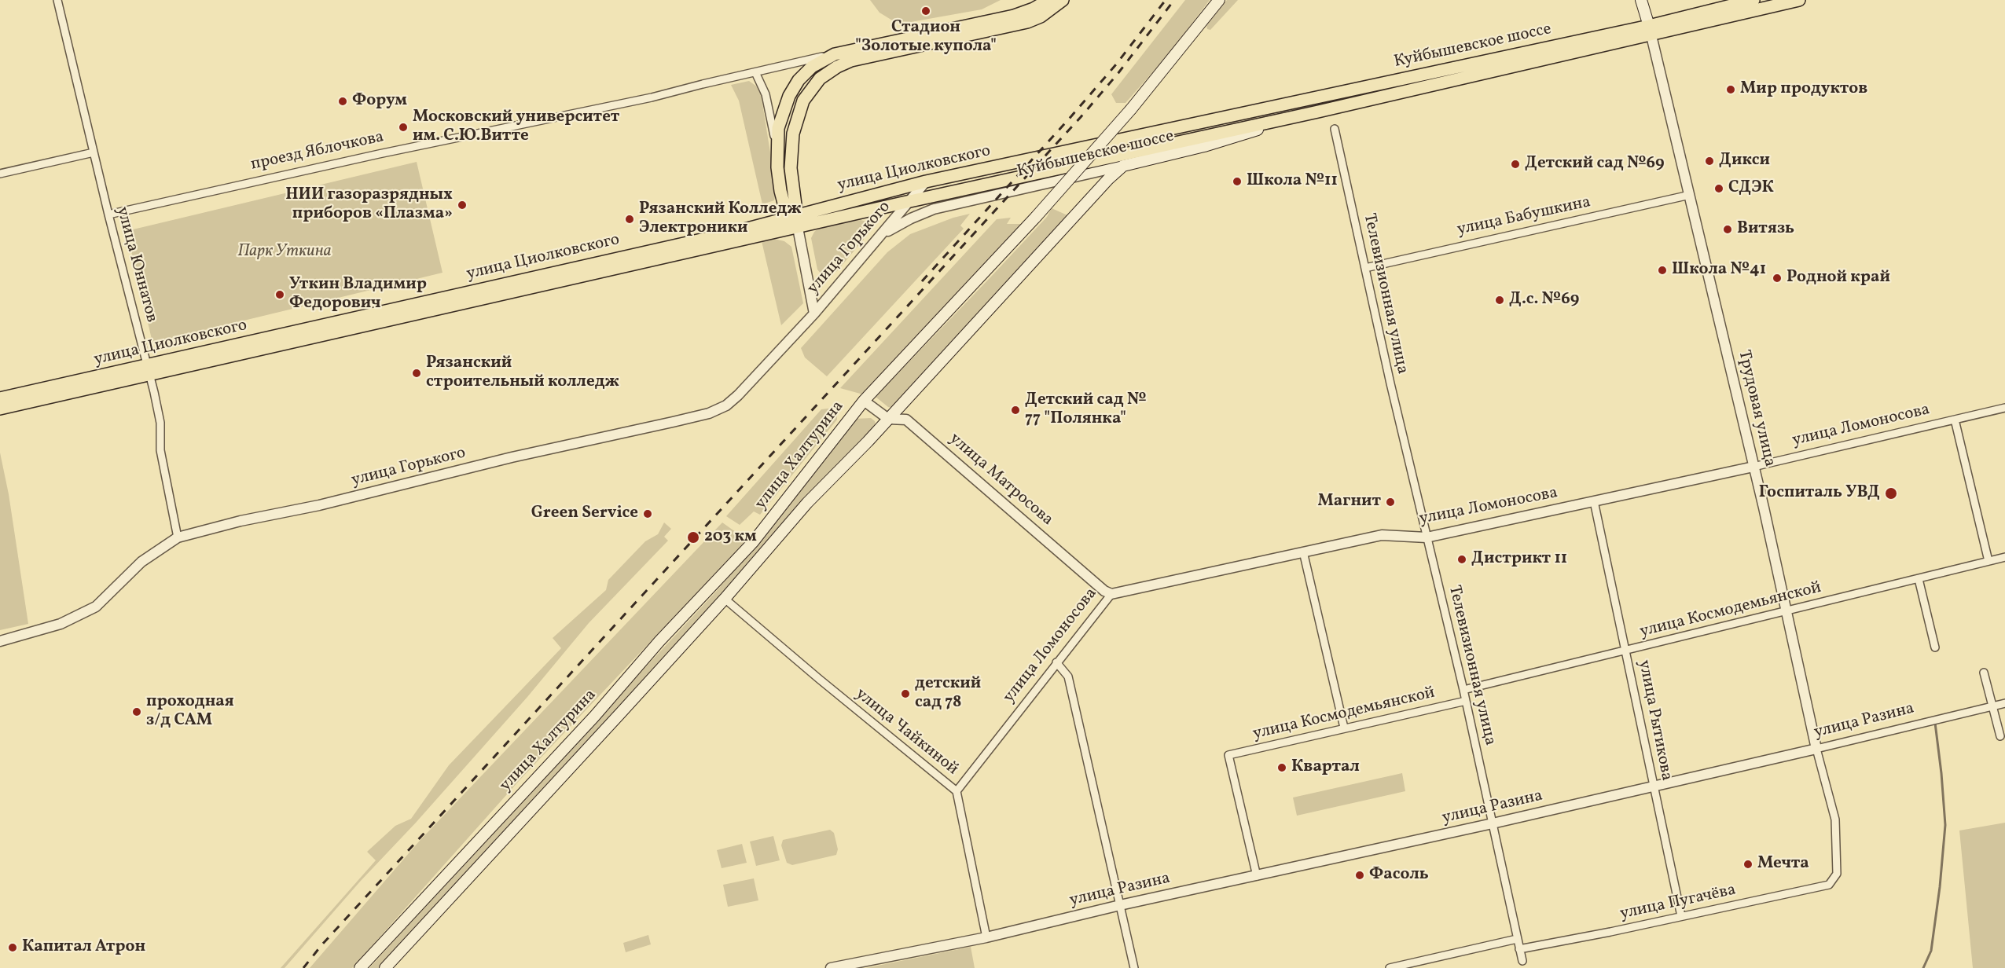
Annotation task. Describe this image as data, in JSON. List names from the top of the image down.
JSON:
{
  "streets": {
    "main road": [
      "Куйбышевское шоссе",
      "проезд Яблочкова",
      "улица Циолковского",
      "улица Халтурина"
    ],
    "street": [
      "улица Бабушкина",
      "улица Горького",
      "улица Юннатов",
      "Телевизионная улица",
      "Трудовая улица",
      "улица Ломоносова",
      "улица Матросова",
      "улица Космодемьянской",
      "улица Рытикова",
      "улица Разина",
      "улица Чайкиной",
      "улица Пугачёва"
    ]
  },
  "crossings": [
    ["Куйбышевское шоссе", "улица Циолковского"],
    ["Куйбышевское шоссе", "улица Горького"],
    ["Куйбышевское шоссе", "Трудовая улица"],
    ["Куйбышевское шоссе", "улица Халтурина"],
    ["проезд Яблочкова", "улица Циолковского"],
    ["проезд Яблочкова", "улица Юннатов"],
    ["улица Циолковского", "улица Горького"],
    ["улица Циолковского", "улица Юннатов"],
    ["улица Бабушкина", "Телевизионная улица"],
    ["улица Бабушкина", "Трудовая улица"],
    ["улица Горького", "улица Юннатов"],
    ["Телевизионная улица", "улица Ломоносова"],
    ["Телевизионная улица", "улица Космодемьянской"],
    ["Телевизионная улица", "улица Разина"],
    ["Телевизионная улица", "улица Пугачёва"],
    ["Трудовая улица", "улица Ломоносова"],
    ["Трудовая улица", "улица Космодемьянской"],
    ["Трудовая улица", "улица Разина"],
    ["Трудовая улица", "улица Пугачёва"],
    ["улица Ломоносова", "улица Матросова"],
    ["улица Ломоносова", "улица Рытикова"],
    ["улица Ломоносова", "улица Чайкиной"],
    ["улица Халтурина", "улица Матросова"],
    ["улица Халтурина", "улица Чайкиной"],
    ["улица Космодемьянской", "улица Рытикова"],
    ["улица Космодемьянской", "улица Разина"],
    ["улица Рытикова", "улица Разина"],
    ["улица Рытикова", "улица Пугачёва"],
    ["улица Разина", "улица Чайкиной"]
  ],
  "parks": ["Парк Уткина"],
  "places": [
    "Стадион \"Золотые купола\"",
    "Мир продуктов",
    "Форум",
    "Московский университет им. С.Ю.Витте",
    "Дикси",
    "Детский сад №69",
    "Школа №11",
    "СДЭК",
    "НИИ газоразрядных приборов «Плазма»",
    "Рязанский Колледж Электроники",
    "Витязь",
    "Школа №41",
    "Родной край",
    "Уткин Владимир Федорович",
    "Д.с. №69",
    "Рязанский строительный колледж",
    "Детский сад № 77 \"Полянка\"",
    "Госпиталь УВД",
    "Магнит",
    "Green Service",
    "203 км",
    "Дистрикт 11",
    "детский сад 78",
    "проходная з/д САМ",
    "Квартал",
    "Мечта",
    "Фасоль",
    "Капитал Атрон"
  ]
}
